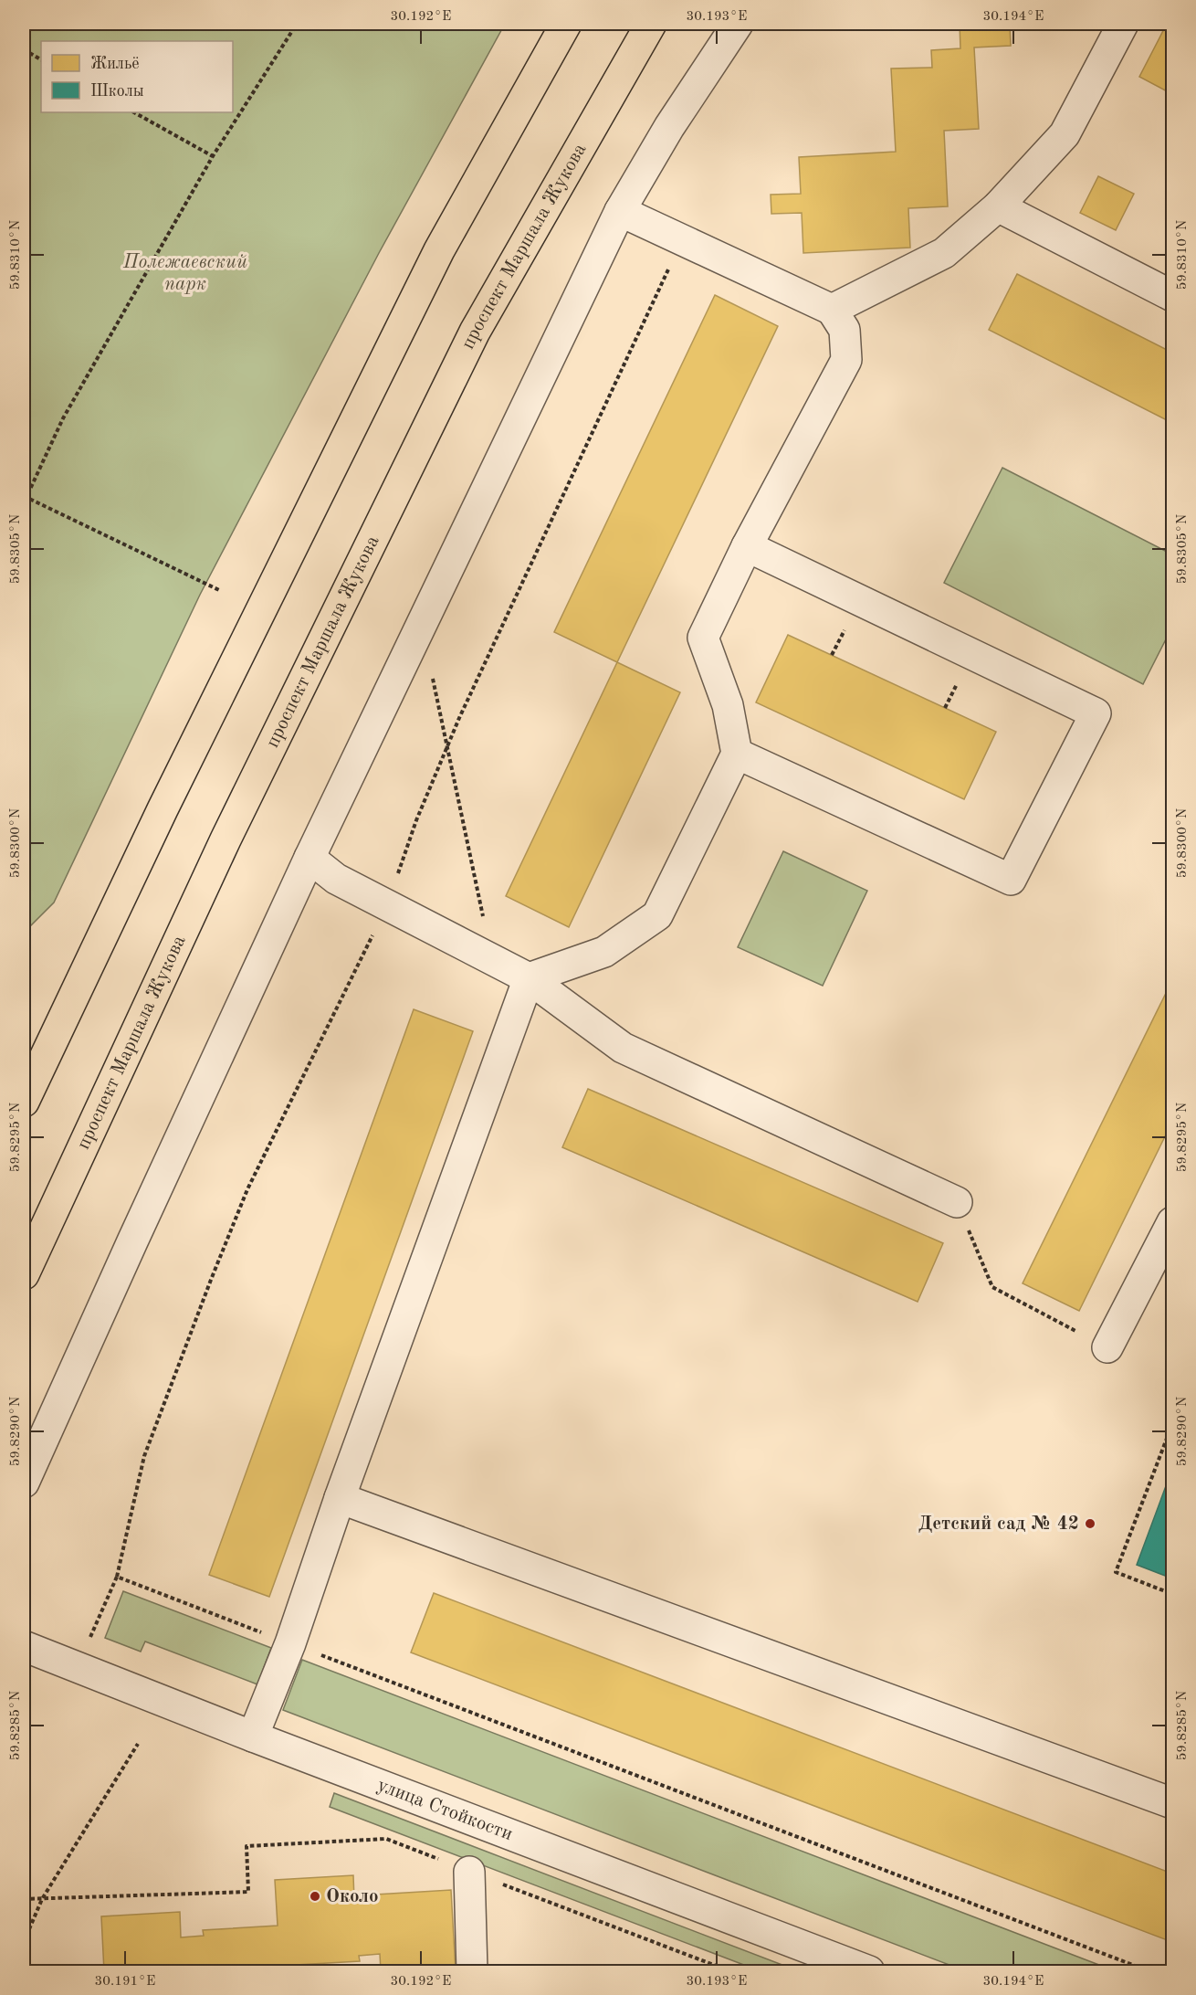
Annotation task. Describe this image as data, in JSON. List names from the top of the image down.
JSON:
{
  "streets": {
    "main road": ["проспект Маршала Жукова"],
    "street": ["улица Стойкости"]
  },
  "parks": ["Полежаевский парк"],
  "places": ["Детский сад № 42", "Около"],
  "legend": ["Жильё", "Школы"],
  "coordinates": [
    "30.192°E",
    "30.193°E",
    "30.194°E",
    "59.8310°N",
    "59.8305°N",
    "59.8300°N",
    "59.8295°N",
    "59.8290°N",
    "59.8285°N",
    "30.191°E"
  ]
}
